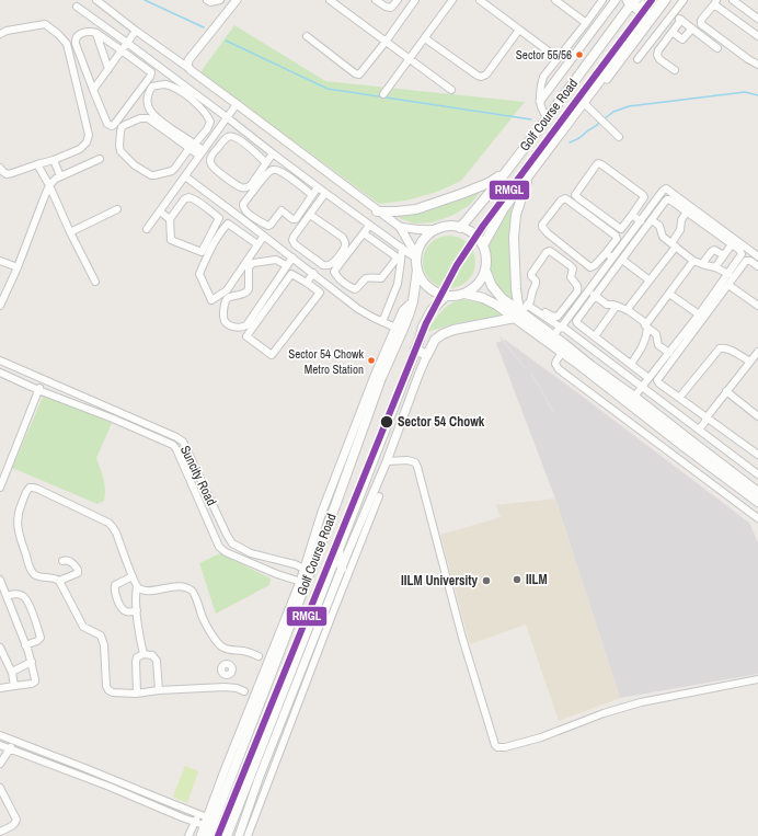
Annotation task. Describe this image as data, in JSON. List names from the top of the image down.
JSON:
{
  "streets": {
    "main road": ["Golf Course Road"],
    "street": ["Suncity Road"]
  },
  "crossings": [
    ["Golf Course Road", "Suncity Road"]
  ],
  "places": [
    "Sector 55/56",
    "Sector 54 Chowk Metro Station",
    "Sector 54 Chowk",
    "IILM",
    "IILM University"
  ],
  "lines": ["transit line RMGL"]
}
